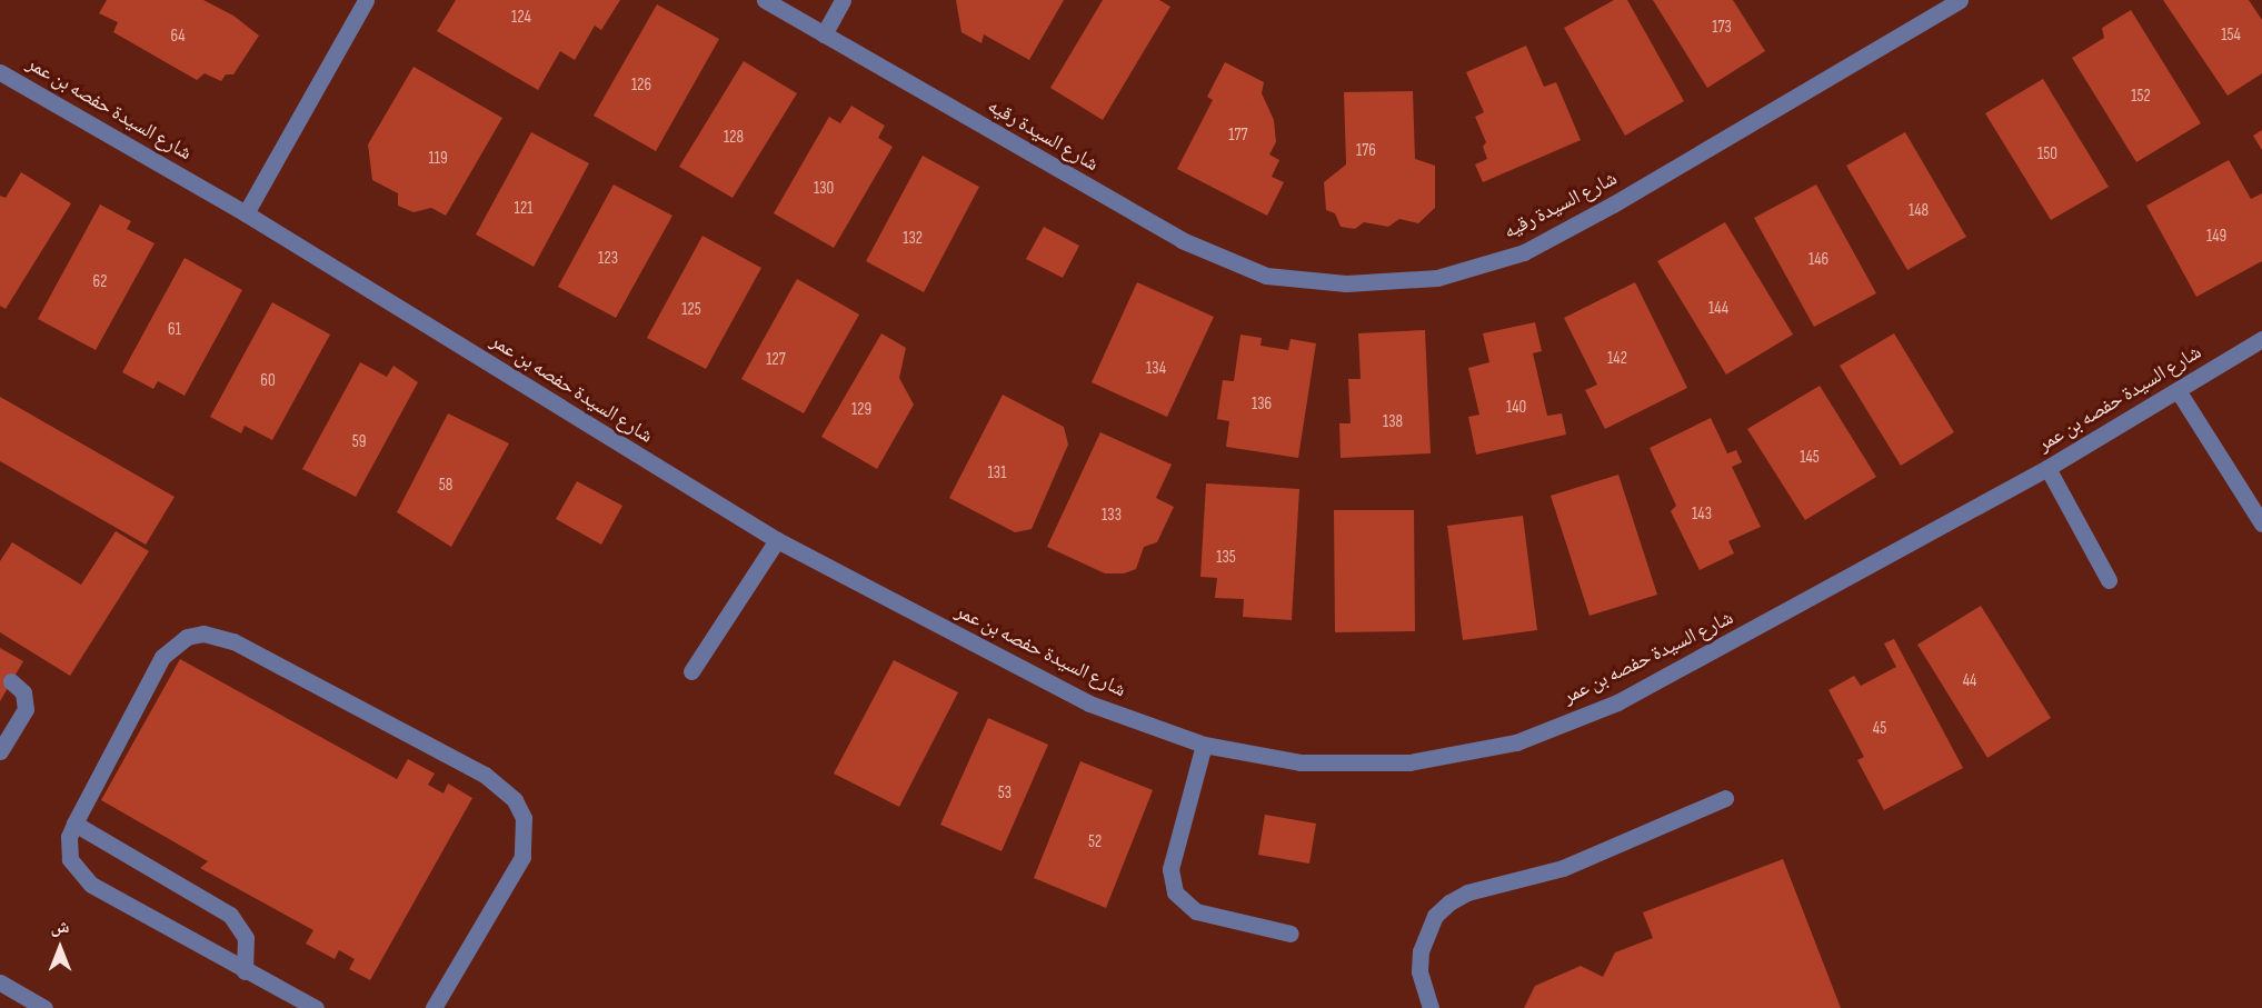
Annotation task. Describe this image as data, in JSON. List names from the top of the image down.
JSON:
{
  "streets": {
    "street": ["شارع السيدة حفصه بن عمر", "شارع السيدة رقيه"]
  },
  "house_numbers": [
    "124",
    "173",
    "154",
    "64",
    "126",
    "152",
    "177",
    "128",
    "176",
    "150",
    "119",
    "130",
    "121",
    "148",
    "149",
    "132",
    "123",
    "146",
    "62",
    "144",
    "125",
    "61",
    "142",
    "127",
    "134",
    "60",
    "136",
    "140",
    "129",
    "138",
    "59",
    "145",
    "131",
    "58",
    "143",
    "133",
    "135",
    "44",
    "45",
    "53",
    "52"
  ],
  "north": "top"
}
